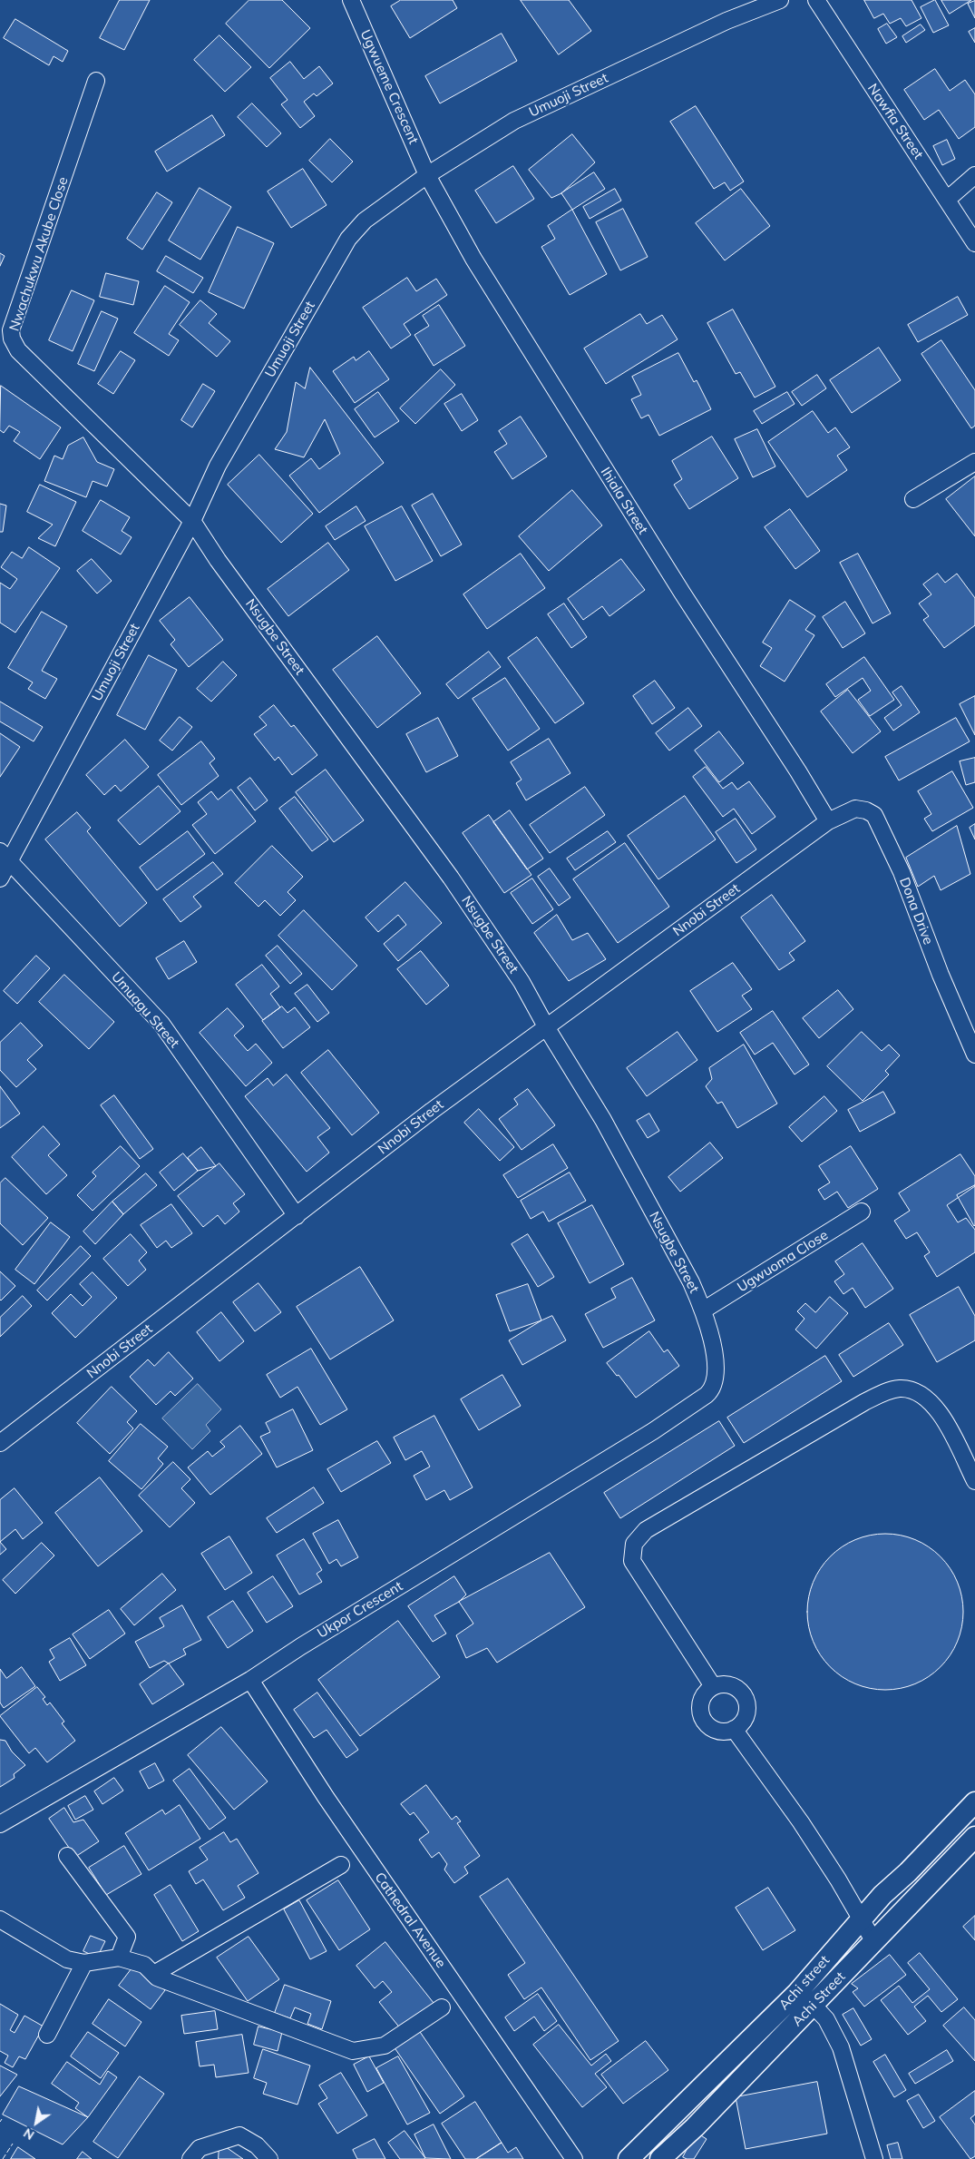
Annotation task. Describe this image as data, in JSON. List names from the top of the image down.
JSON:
{
  "streets": {
    "street": [
      "Ugwueme Crescent",
      "Umuoji Street",
      "Nawfia Street",
      "Nwachukwu Akube Close",
      "Ihiala Street",
      "Nsugbe Street",
      "Nnobi Street",
      "Dona Drive",
      "Umuagu Street",
      "Ugwuoma Close",
      "Ukpor Crescent",
      "Cathedral Avenue",
      "Achi street",
      "Achi Street"
    ]
  },
  "crossings": [
    ["Ugwueme Crescent", "Umuoji Street"],
    ["Ugwueme Crescent", "Ihiala Street"],
    ["Umuoji Street", "Nwachukwu Akube Close"],
    ["Umuoji Street", "Ihiala Street"],
    ["Umuoji Street", "Nsugbe Street"],
    ["Umuoji Street", "Umuagu Street"],
    ["Nwachukwu Akube Close", "Nsugbe Street"],
    ["Ihiala Street", "Nnobi Street"],
    ["Ihiala Street", "Dona Drive"],
    ["Nsugbe Street", "Nnobi Street"],
    ["Nsugbe Street", "Ugwuoma Close"],
    ["Nsugbe Street", "Ukpor Crescent"],
    ["Nnobi Street", "Dona Drive"],
    ["Nnobi Street", "Umuagu Street"],
    ["Ukpor Crescent", "Cathedral Avenue"]
  ],
  "north": "bottom left"
}
